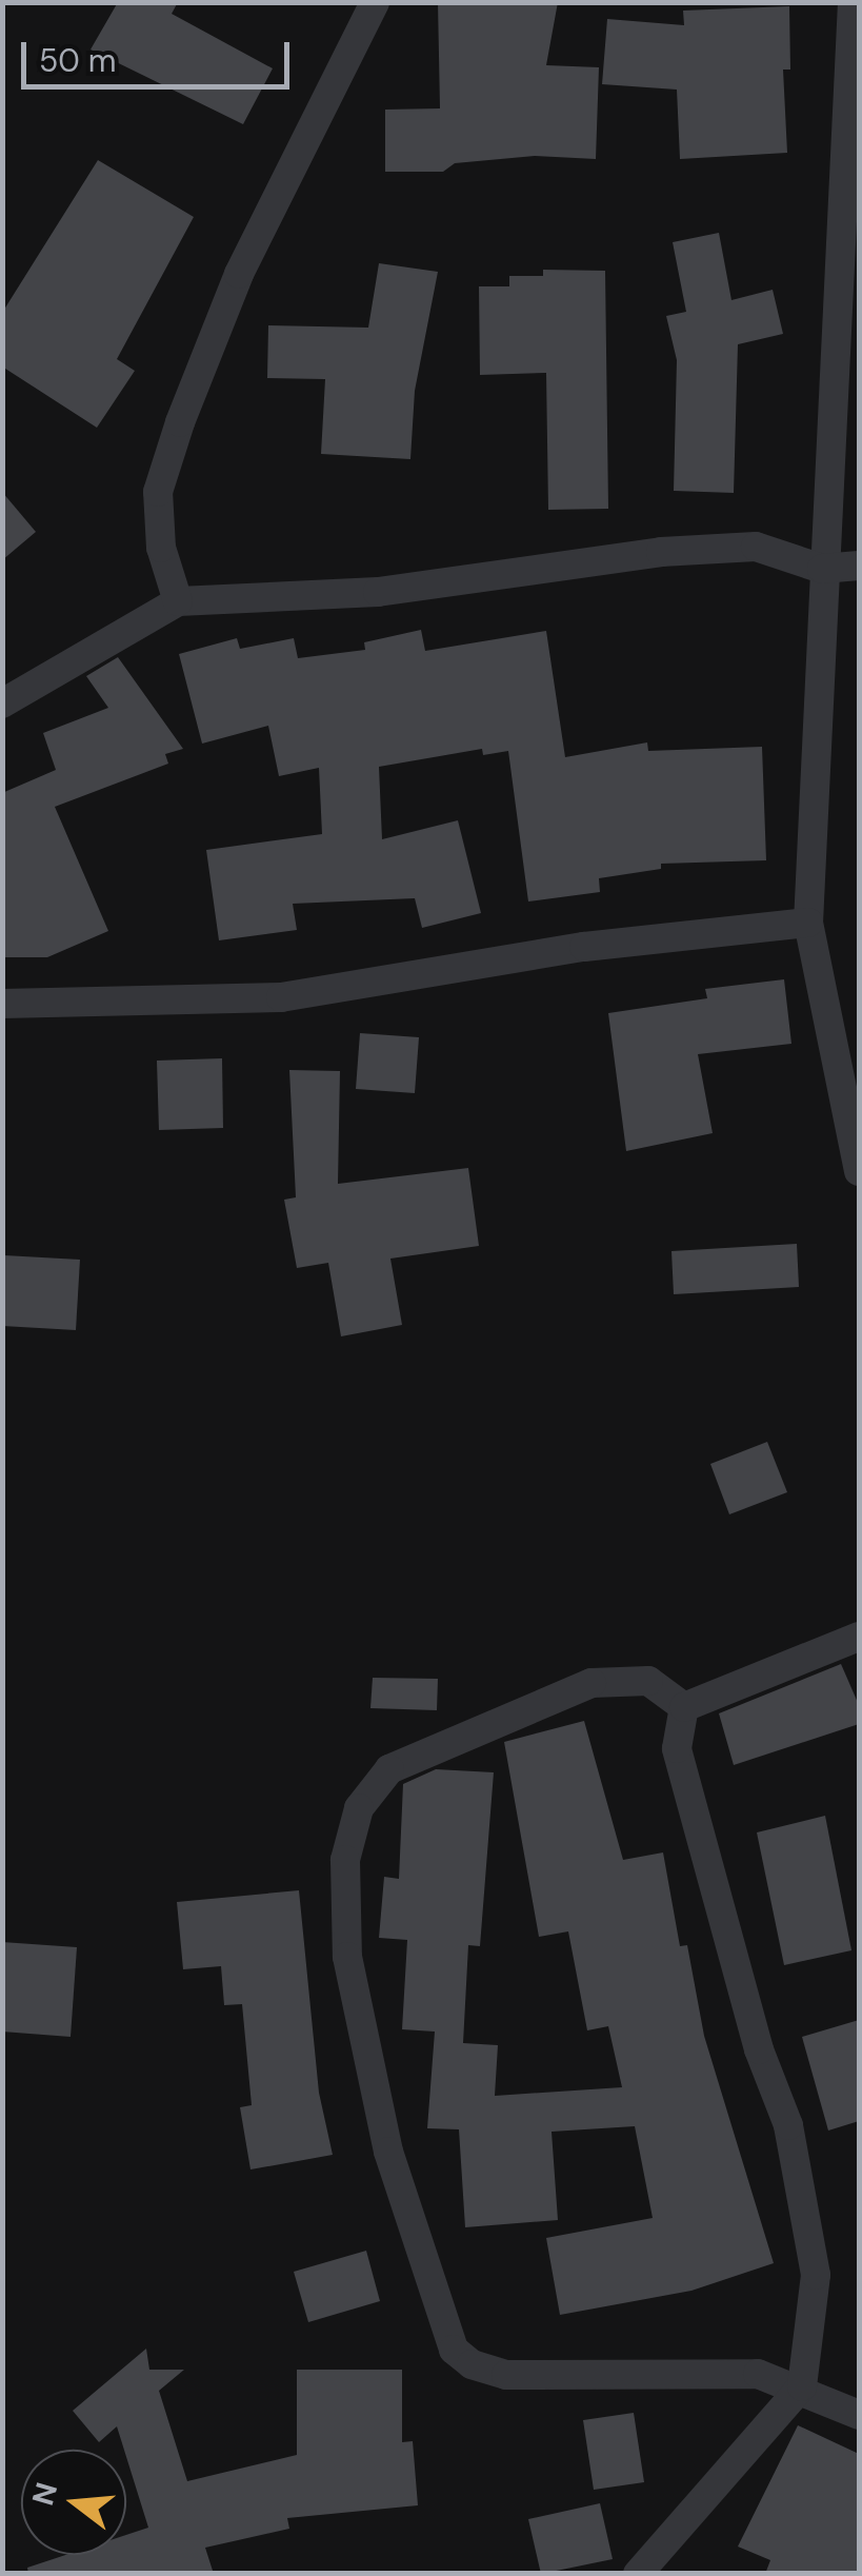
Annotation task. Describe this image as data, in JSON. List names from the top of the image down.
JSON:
{
  "scale_bar": "50 m",
  "north": "left"
}
